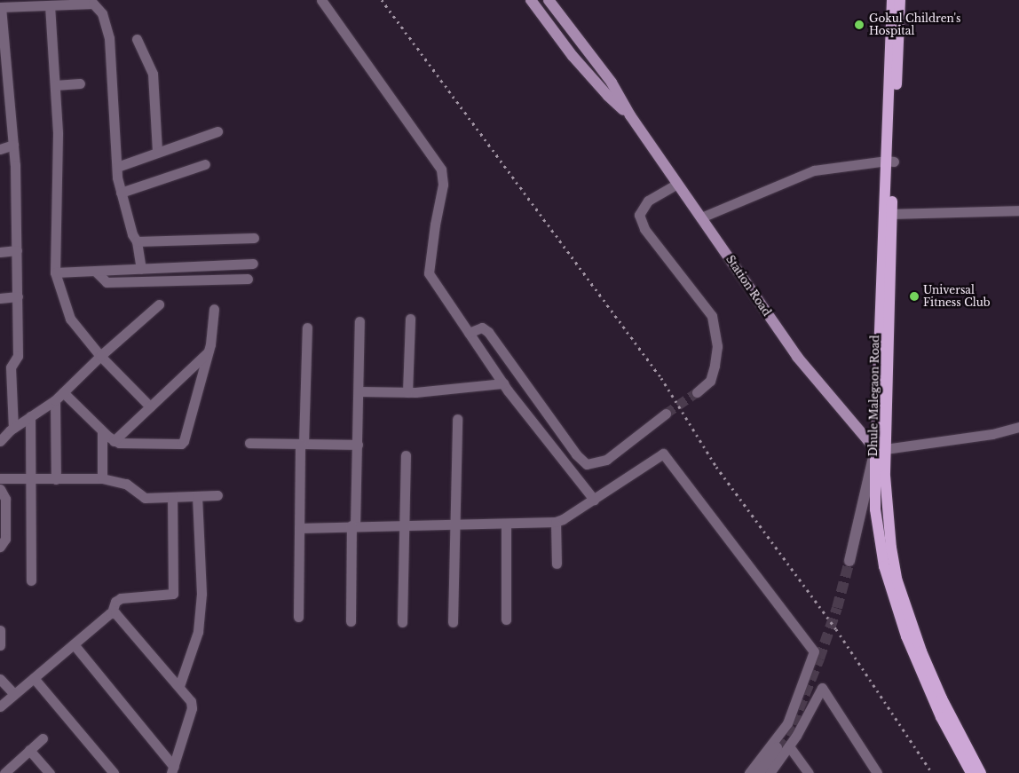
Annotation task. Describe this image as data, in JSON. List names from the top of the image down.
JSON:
{
  "streets": {
    "main road": ["Station Road", "Dhule Malegaon Road"]
  },
  "crossings": [
    ["Station Road", "Dhule Malegaon Road"]
  ],
  "places": ["Gokul Children's Hospital", "Universal Fitness Club"]
}
